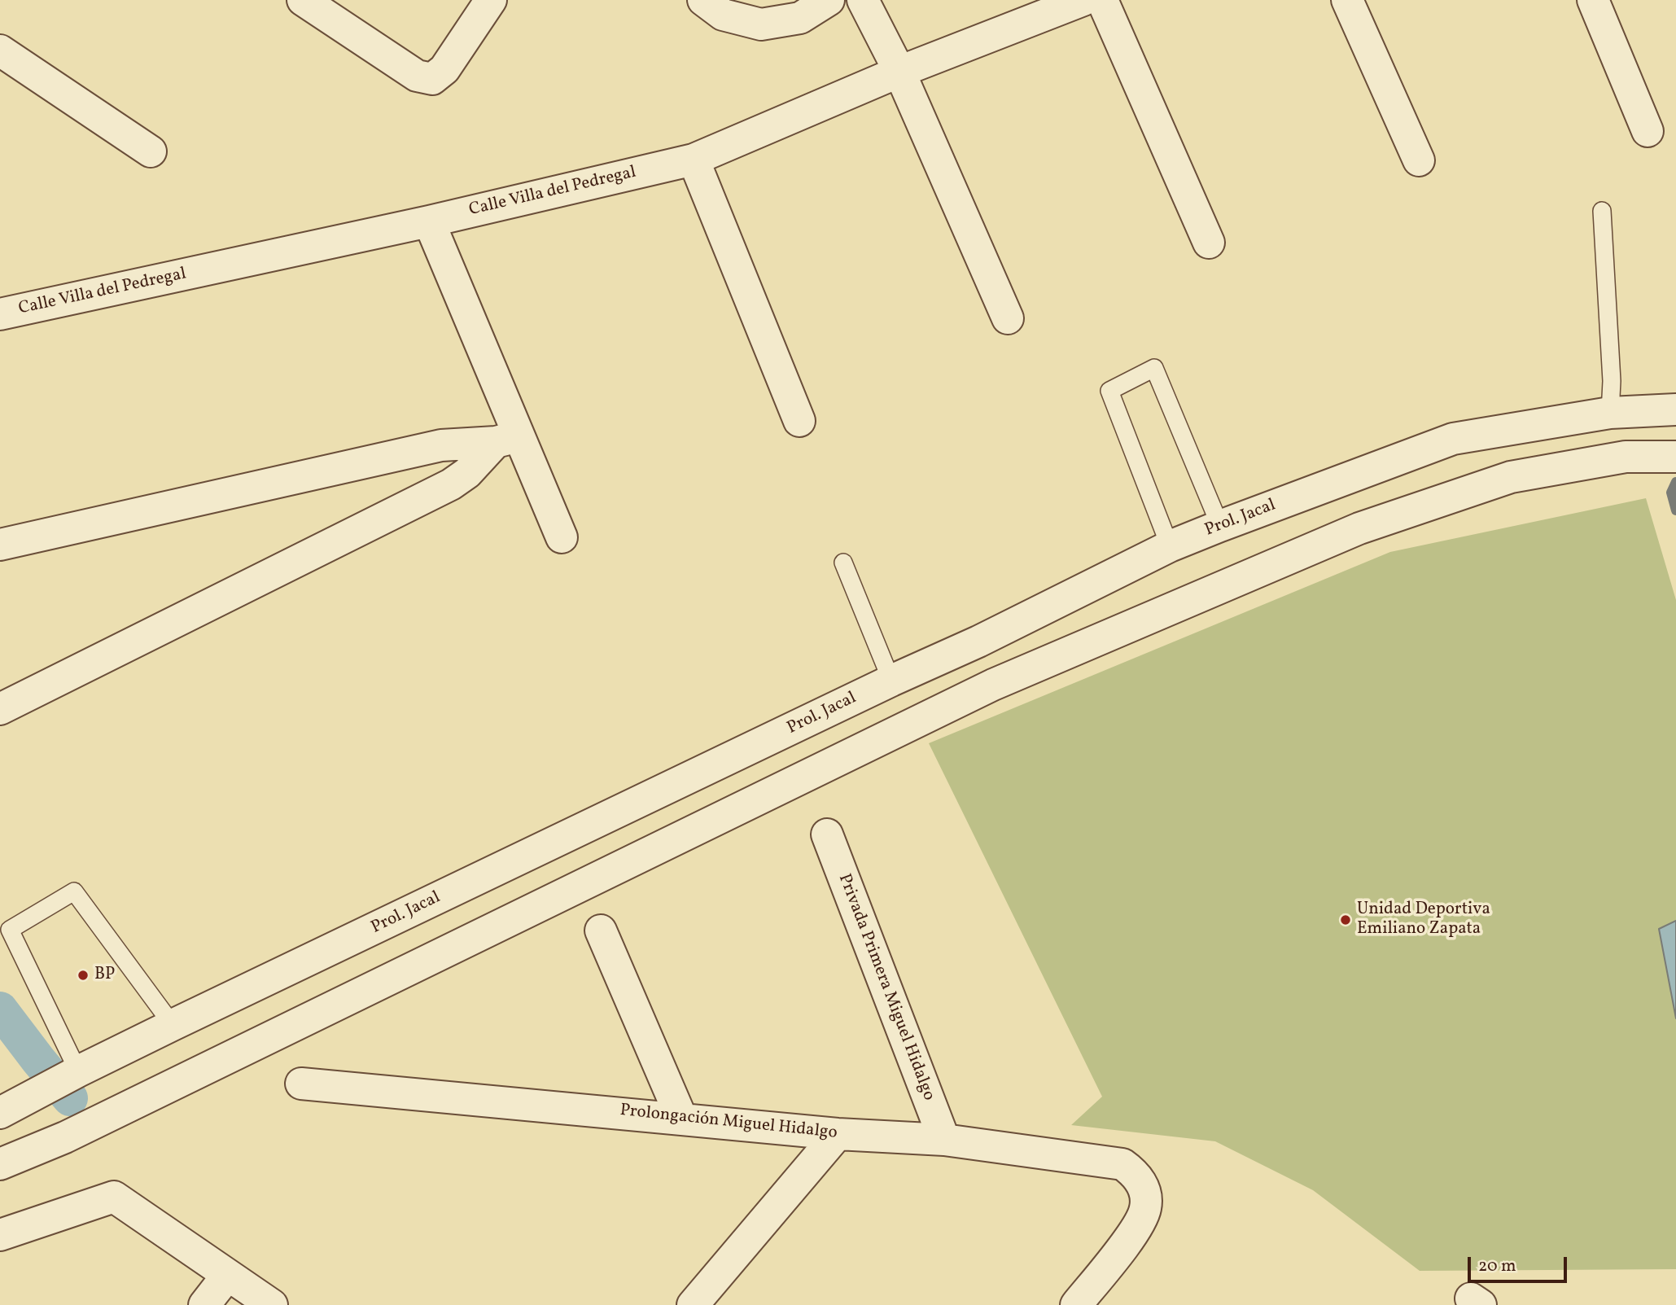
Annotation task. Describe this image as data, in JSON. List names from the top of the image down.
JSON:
{
  "streets": {
    "street": [
      "Calle Villa del Pedregal",
      "Prol. Jacal",
      "Privada Primera Miguel Hidalgo",
      "Prolongación Miguel Hidalgo"
    ]
  },
  "crossings": [
    ["Privada Primera Miguel Hidalgo", "Prolongación Miguel Hidalgo"]
  ],
  "places": ["Unidad Deportiva Emiliano Zapata", "BP"],
  "scale_bar": "20 m"
}
